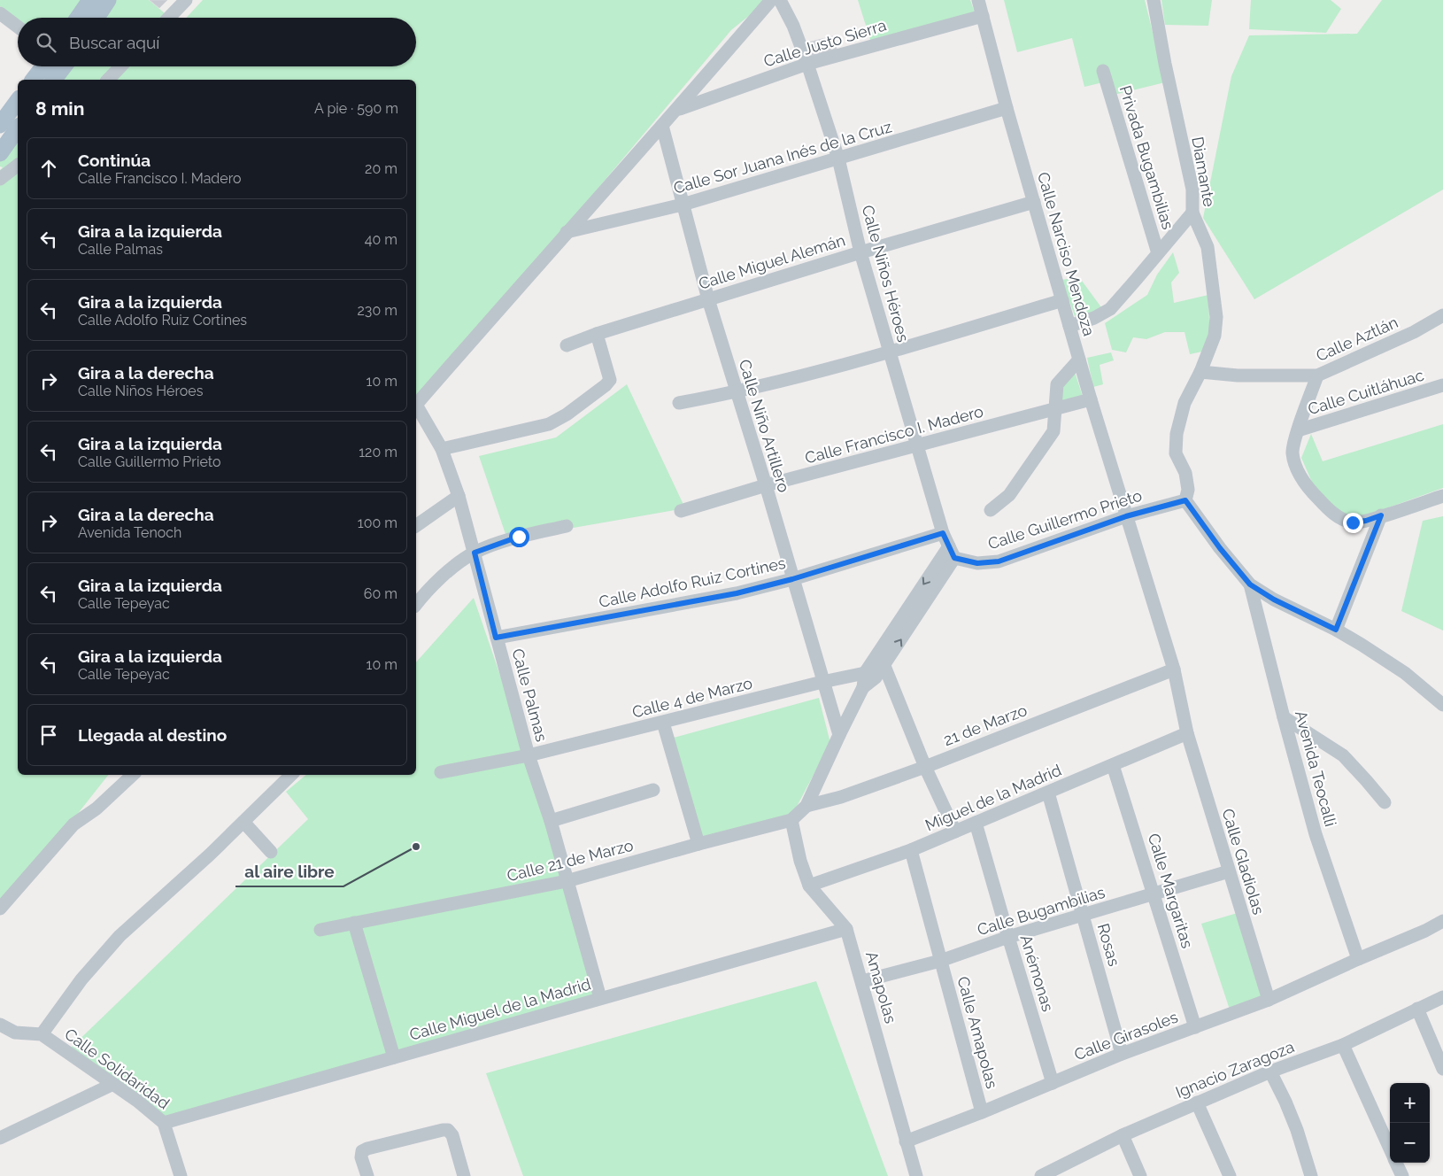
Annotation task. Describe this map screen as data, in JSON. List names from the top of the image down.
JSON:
{
  "streets": {
    "street": [
      "Calle Justo Sierra",
      "Calle Sor Juana Inés de la Cruz",
      "Privada Bugambilias",
      "Diamante",
      "Calle Narciso Mendoza",
      "Calle Miguel Alemán",
      "Calle Niños Héroes",
      "Calle Aztlán",
      "Calle Cuitláhuac",
      "Calle Niño Artillero",
      "Calle Francisco I. Madero",
      "Calle Guillermo Prieto",
      "Calle Adolfo Ruiz Cortines",
      "Calle Palmas",
      "Calle 4 de Marzo",
      "21 de Marzo",
      "Avenida Teocalli",
      "Miguel de la Madrid",
      "Calle 21 de Marzo",
      "Calle Gladiolas",
      "Calle Margaritas",
      "Calle Bugambilias",
      "Rosas",
      "Anémonas",
      "Amapolas",
      "Calle Miguel de la Madrid",
      "Calle Amapolas",
      "Calle Girasoles",
      "Calle Solidaridad",
      "Ignacio Zaragoza"
    ]
  },
  "crossings": [
    ["Calle Justo Sierra", "Calle Narciso Mendoza"],
    ["Calle Justo Sierra", "Calle Niños Héroes"],
    ["Calle Sor Juana Inés de la Cruz", "Calle Narciso Mendoza"],
    ["Calle Sor Juana Inés de la Cruz", "Calle Niños Héroes"],
    ["Calle Sor Juana Inés de la Cruz", "Calle Niño Artillero"],
    ["Calle Sor Juana Inés de la Cruz", "Calle Palmas"],
    ["Diamante", "Calle Aztlán"],
    ["Diamante", "Calle Guillermo Prieto"],
    ["Calle Narciso Mendoza", "Calle Miguel Alemán"],
    ["Calle Narciso Mendoza", "Calle Francisco I. Madero"],
    ["Calle Narciso Mendoza", "Calle Guillermo Prieto"],
    ["Calle Narciso Mendoza", "21 de Marzo"],
    ["Calle Miguel Alemán", "Calle Niños Héroes"],
    ["Calle Miguel Alemán", "Calle Niño Artillero"],
    ["Calle Niños Héroes", "Calle Francisco I. Madero"],
    ["Calle Niños Héroes", "Calle Guillermo Prieto"],
    ["Calle Niños Héroes", "Calle Adolfo Ruiz Cortines"],
    ["Calle Niño Artillero", "Calle Francisco I. Madero"],
    ["Calle Niño Artillero", "Calle Adolfo Ruiz Cortines"],
    ["Calle Niño Artillero", "Calle 4 de Marzo"],
    ["Calle Adolfo Ruiz Cortines", "Calle Palmas"],
    ["Calle Palmas", "Calle 4 de Marzo"],
    ["Calle Palmas", "Calle 21 de Marzo"],
    ["Calle Palmas", "Calle Miguel de la Madrid"],
    ["Avenida Teocalli", "Calle Girasoles"],
    ["Miguel de la Madrid", "Calle Gladiolas"],
    ["Miguel de la Madrid", "Calle Margaritas"],
    ["Miguel de la Madrid", "Rosas"],
    ["Miguel de la Madrid", "Anémonas"],
    ["Miguel de la Madrid", "Amapolas"],
    ["Miguel de la Madrid", "Calle Amapolas"],
    ["Calle 21 de Marzo", "Amapolas"],
    ["Calle Gladiolas", "Calle Bugambilias"],
    ["Calle Gladiolas", "Calle Girasoles"],
    ["Calle Margaritas", "Calle Bugambilias"],
    ["Calle Margaritas", "Calle Girasoles"],
    ["Calle Bugambilias", "Rosas"],
    ["Calle Bugambilias", "Anémonas"],
    ["Calle Bugambilias", "Amapolas"],
    ["Calle Bugambilias", "Calle Amapolas"],
    ["Rosas", "Calle Girasoles"],
    ["Anémonas", "Calle Girasoles"],
    ["Amapolas", "Calle Miguel de la Madrid"],
    ["Amapolas", "Calle Girasoles"],
    ["Calle Miguel de la Madrid", "Calle Solidaridad"],
    ["Calle Amapolas", "Calle Girasoles"]
  ],
  "places": ["al aire libre"],
  "page": {
    "search": "Buscar aquí",
    "heading": ["8 min", "A pie · 590 m"],
    "list": [
      ["Continúa", "Calle Francisco I. Madero", "20 m"],
      ["Gira a la izquierda", "Calle Palmas", "40 m"],
      ["Gira a la izquierda", "Calle Adolfo Ruiz Cortines", "230 m"],
      ["Gira a la derecha", "Calle Niños Héroes", "10 m"],
      ["Gira a la izquierda", "Calle Guillermo Prieto", "120 m"],
      ["Gira a la derecha", "Avenida Tenoch", "100 m"],
      ["Gira a la izquierda", "Calle Tepeyac", "60 m"],
      ["Gira a la izquierda", "Calle Tepeyac", "10 m"],
      "Llegada al destino"
    ],
    "map_buttons": ["+", "−"]
  }
}
